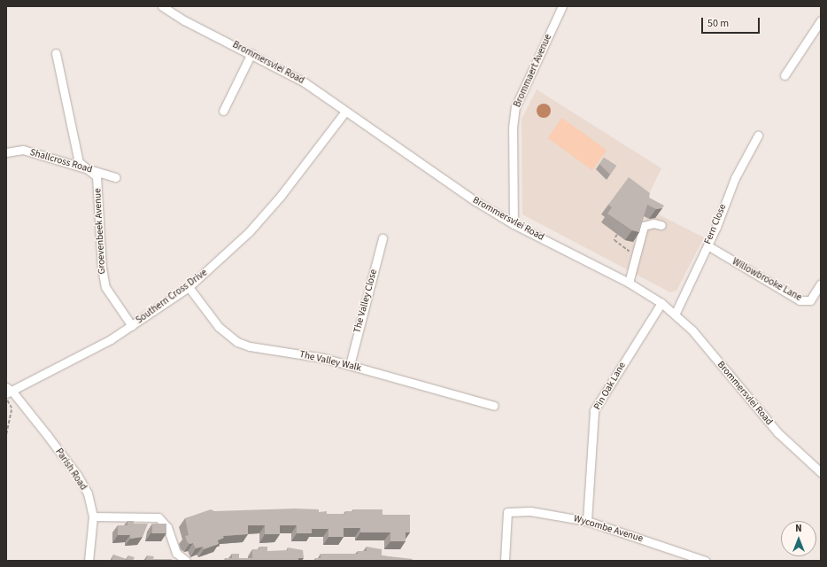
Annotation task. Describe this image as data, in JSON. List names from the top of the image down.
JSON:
{
  "streets": {
    "street": [
      "Brommersvlei Road",
      "Brommaert Avenue",
      "Shallcross Road",
      "Fern Close",
      "Groevenbeek Avenue",
      "Willowbrooke Lane",
      "Southern Cross Drive",
      "The Valley Close",
      "The Valley Walk",
      "Pin Oak Lane",
      "Parish Road",
      "Wycombe Avenue"
    ]
  },
  "crossings": [
    ["Brommersvlei Road", "Brommaert Avenue"],
    ["Brommersvlei Road", "Fern Close"],
    ["Brommersvlei Road", "Southern Cross Drive"],
    ["Brommersvlei Road", "Pin Oak Lane"],
    ["Shallcross Road", "Groevenbeek Avenue"],
    ["Fern Close", "Willowbrooke Lane"],
    ["Groevenbeek Avenue", "Southern Cross Drive"],
    ["Southern Cross Drive", "The Valley Walk"],
    ["Southern Cross Drive", "Parish Road"],
    ["The Valley Close", "The Valley Walk"],
    ["Pin Oak Lane", "Wycombe Avenue"]
  ],
  "scale_bar": "50 m",
  "north": "top"
}
